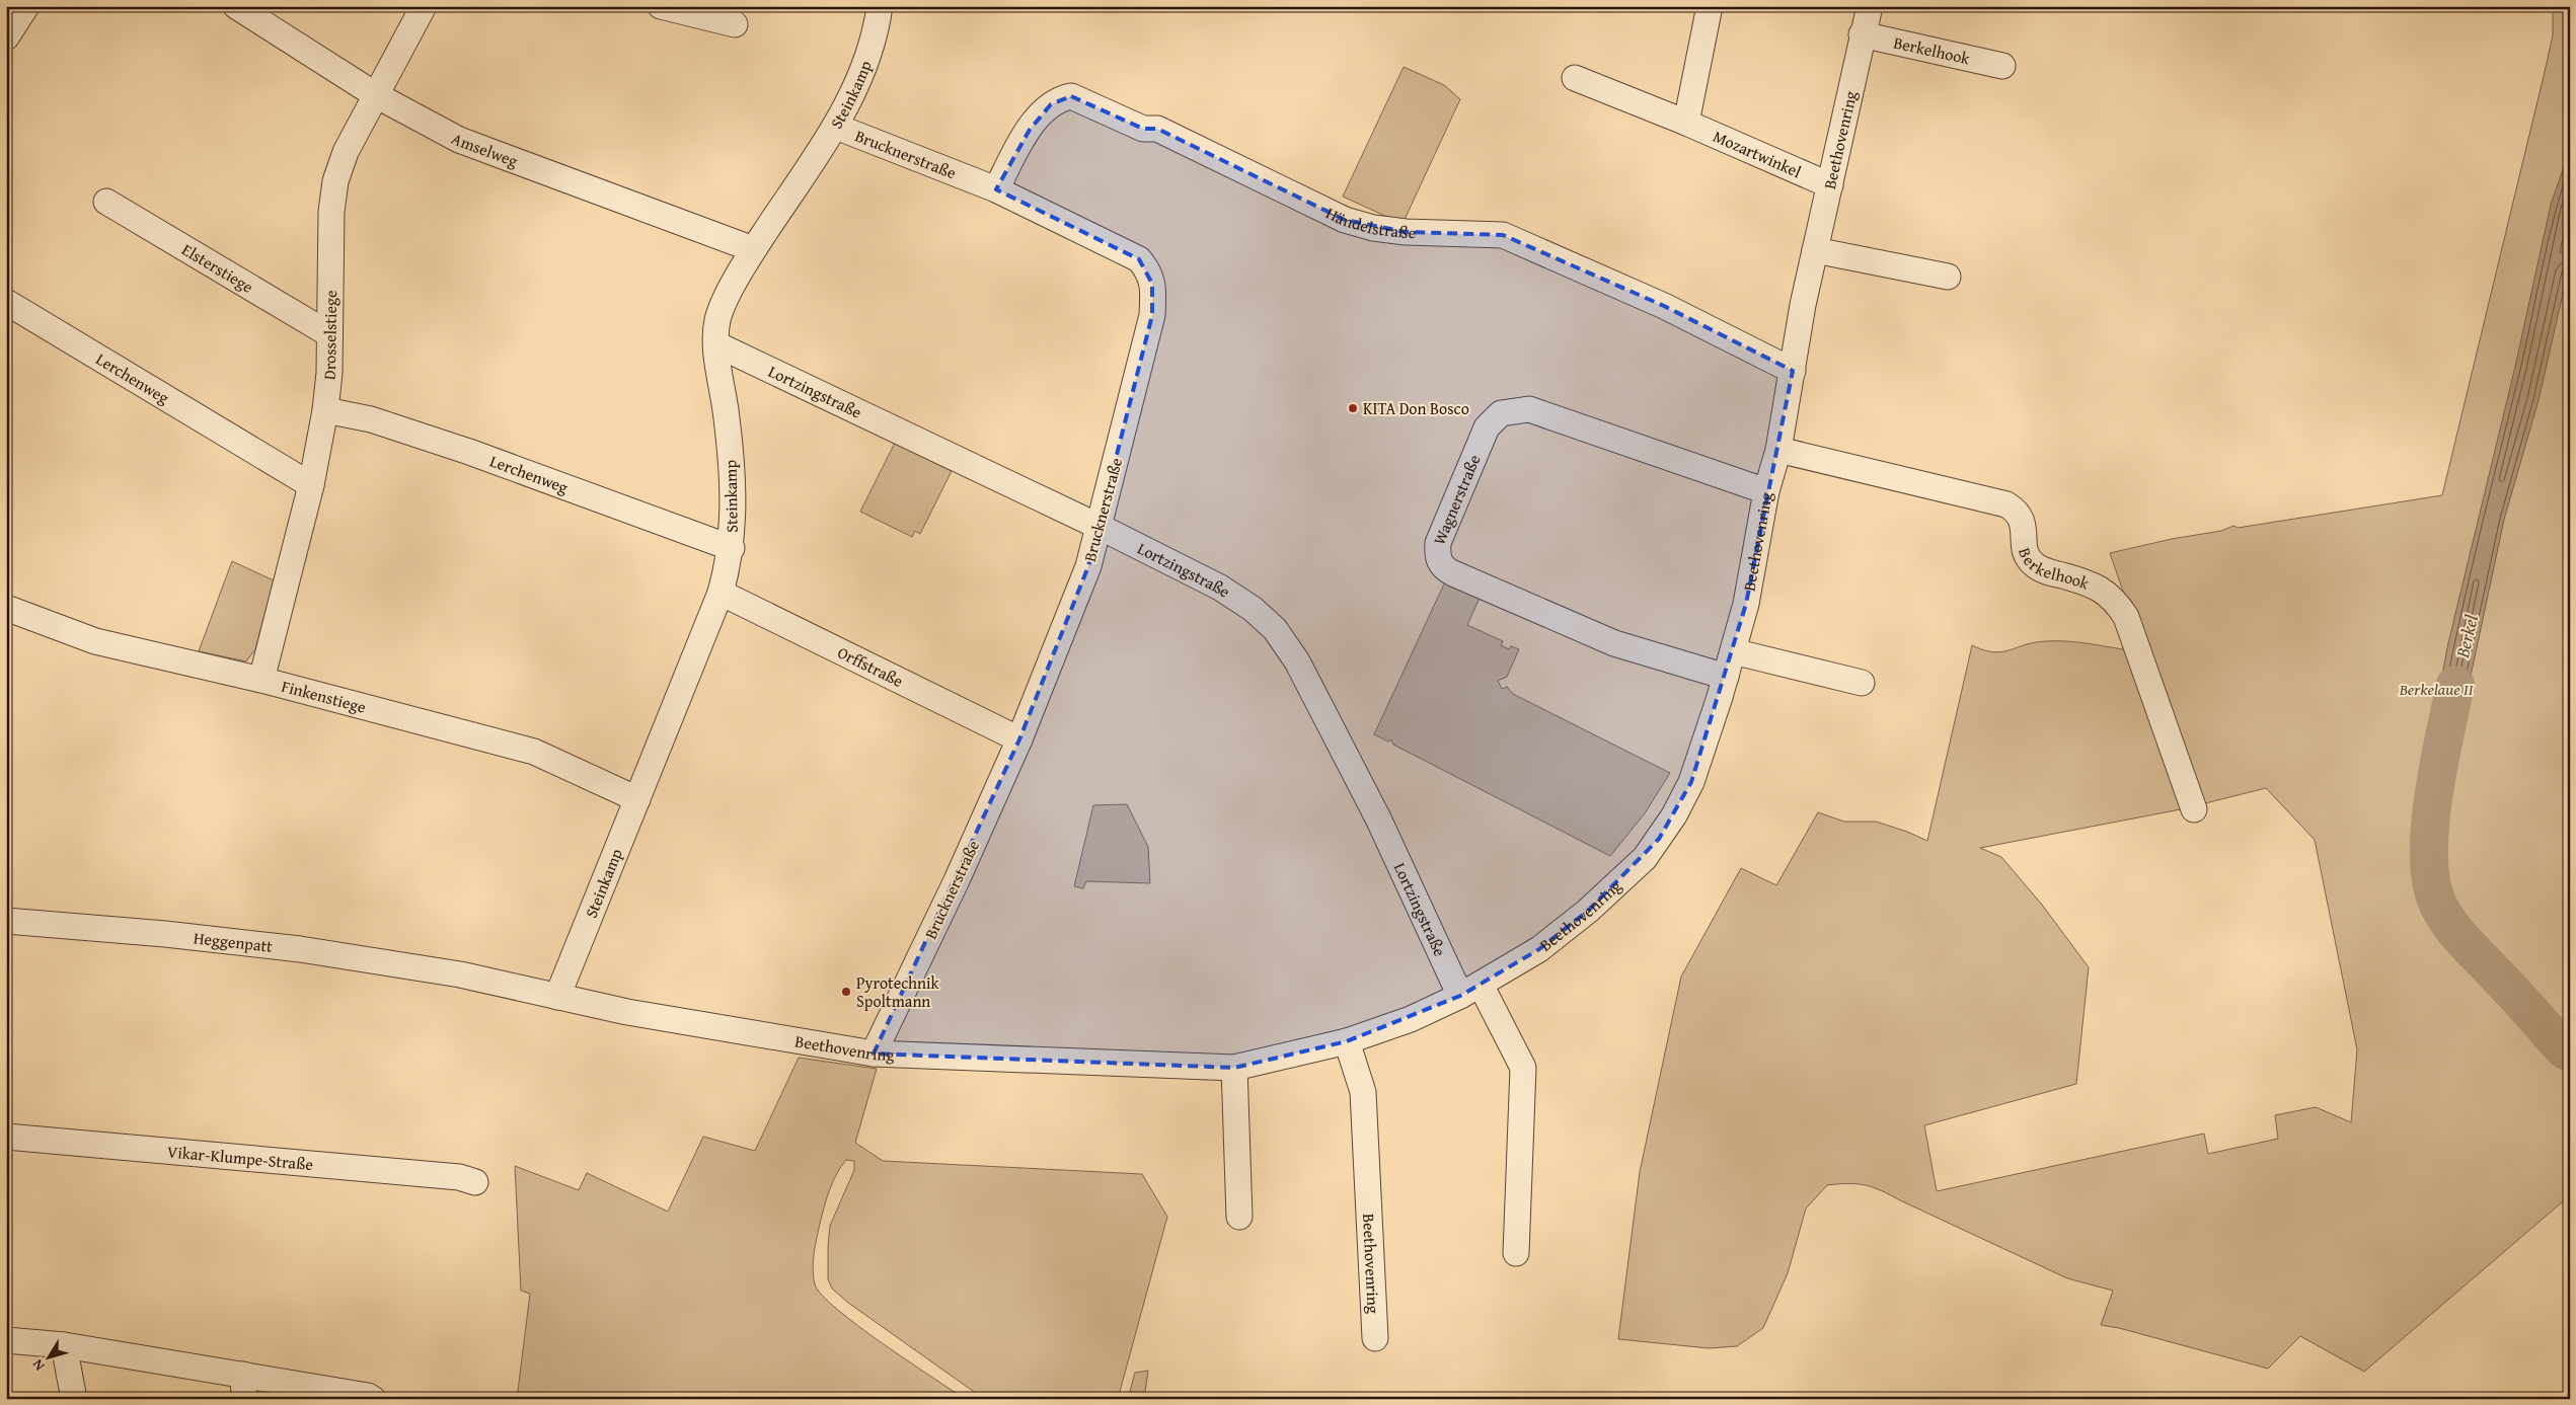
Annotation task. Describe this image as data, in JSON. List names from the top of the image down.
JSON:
{
  "streets": {
    "street": [
      "Berkelhook",
      "Steinkamp",
      "Beethovenring",
      "Amselweg",
      "Brucknerstraße",
      "Mozartwinkel",
      "Händelstraße",
      "Elsterstiege",
      "Drosselstiege",
      "Lerchenweg",
      "Lortzingstraße",
      "Wagnerstraße",
      "Orffstraße",
      "Finkenstiege",
      "Heggenpatt",
      "Vikar-Klumpe-Straße"
    ]
  },
  "crossings": [
    ["Berkelhook", "Beethovenring"],
    ["Steinkamp", "Beethovenring"],
    ["Steinkamp", "Amselweg"],
    ["Steinkamp", "Brucknerstraße"],
    ["Steinkamp", "Lerchenweg"],
    ["Steinkamp", "Lortzingstraße"],
    ["Steinkamp", "Orffstraße"],
    ["Steinkamp", "Finkenstiege"],
    ["Beethovenring", "Brucknerstraße"],
    ["Beethovenring", "Mozartwinkel"],
    ["Beethovenring", "Händelstraße"],
    ["Beethovenring", "Lortzingstraße"],
    ["Beethovenring", "Wagnerstraße"],
    ["Beethovenring", "Heggenpatt"],
    ["Amselweg", "Drosselstiege"],
    ["Brucknerstraße", "Händelstraße"],
    ["Brucknerstraße", "Lortzingstraße"],
    ["Brucknerstraße", "Orffstraße"],
    ["Elsterstiege", "Drosselstiege"],
    ["Drosselstiege", "Lerchenweg"],
    ["Drosselstiege", "Finkenstiege"]
  ],
  "water": ["Berkel"],
  "parks": ["Berkelaue II"],
  "places": ["KITA Don Bosco", "Pyrotechnik Spoltmann"],
  "north": "bottom left"
}
